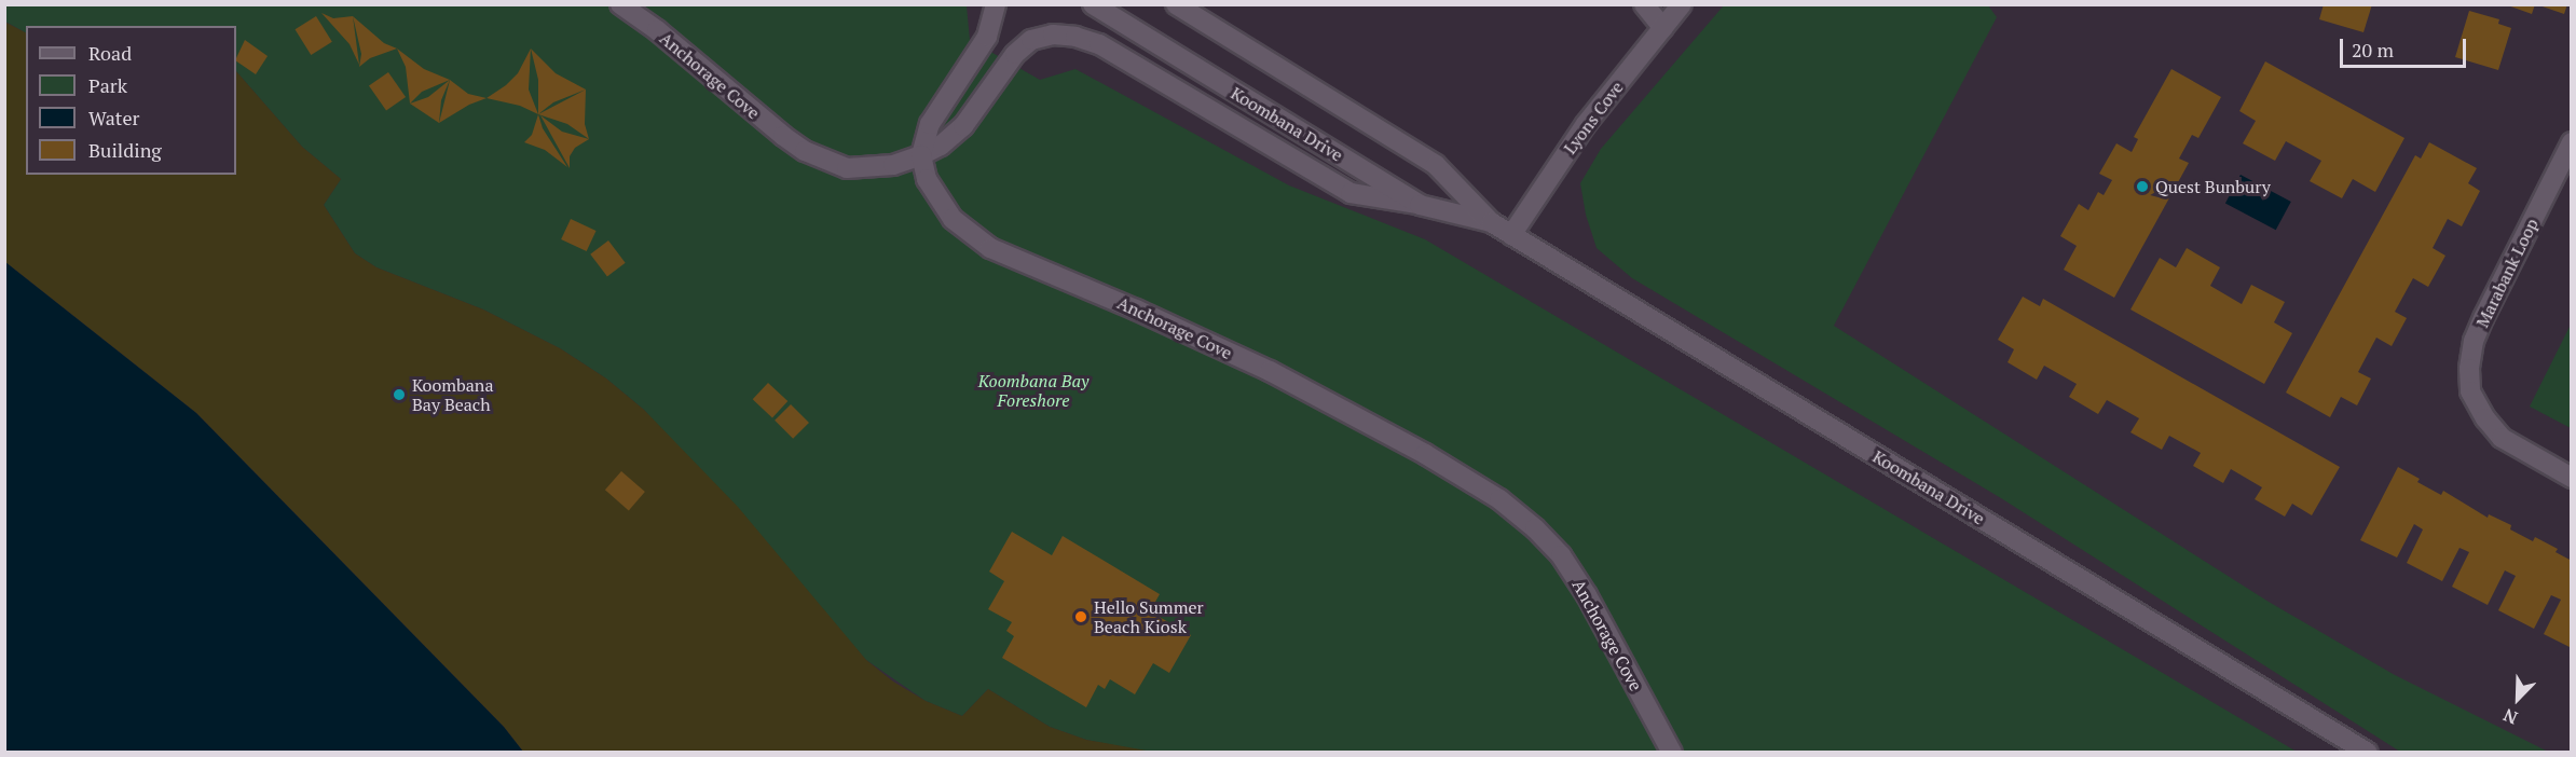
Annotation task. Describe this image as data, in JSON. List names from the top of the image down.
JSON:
{
  "streets": {
    "main road": [
      "Anchorage Cove",
      "Lyons Cove",
      "Koombana Drive",
      "Marabank Loop"
    ]
  },
  "crossings": [
    ["Lyons Cove", "Koombana Drive"]
  ],
  "parks": ["Koombana Bay Foreshore"],
  "places": ["Quest Bunbury", "Koombana Bay Beach", "Hello Summer Beach Kiosk"],
  "legend": [
    "Road",
    "Park",
    "Water",
    "Building"
  ],
  "scale_bar": "20 m",
  "north": "bottom left"
}
